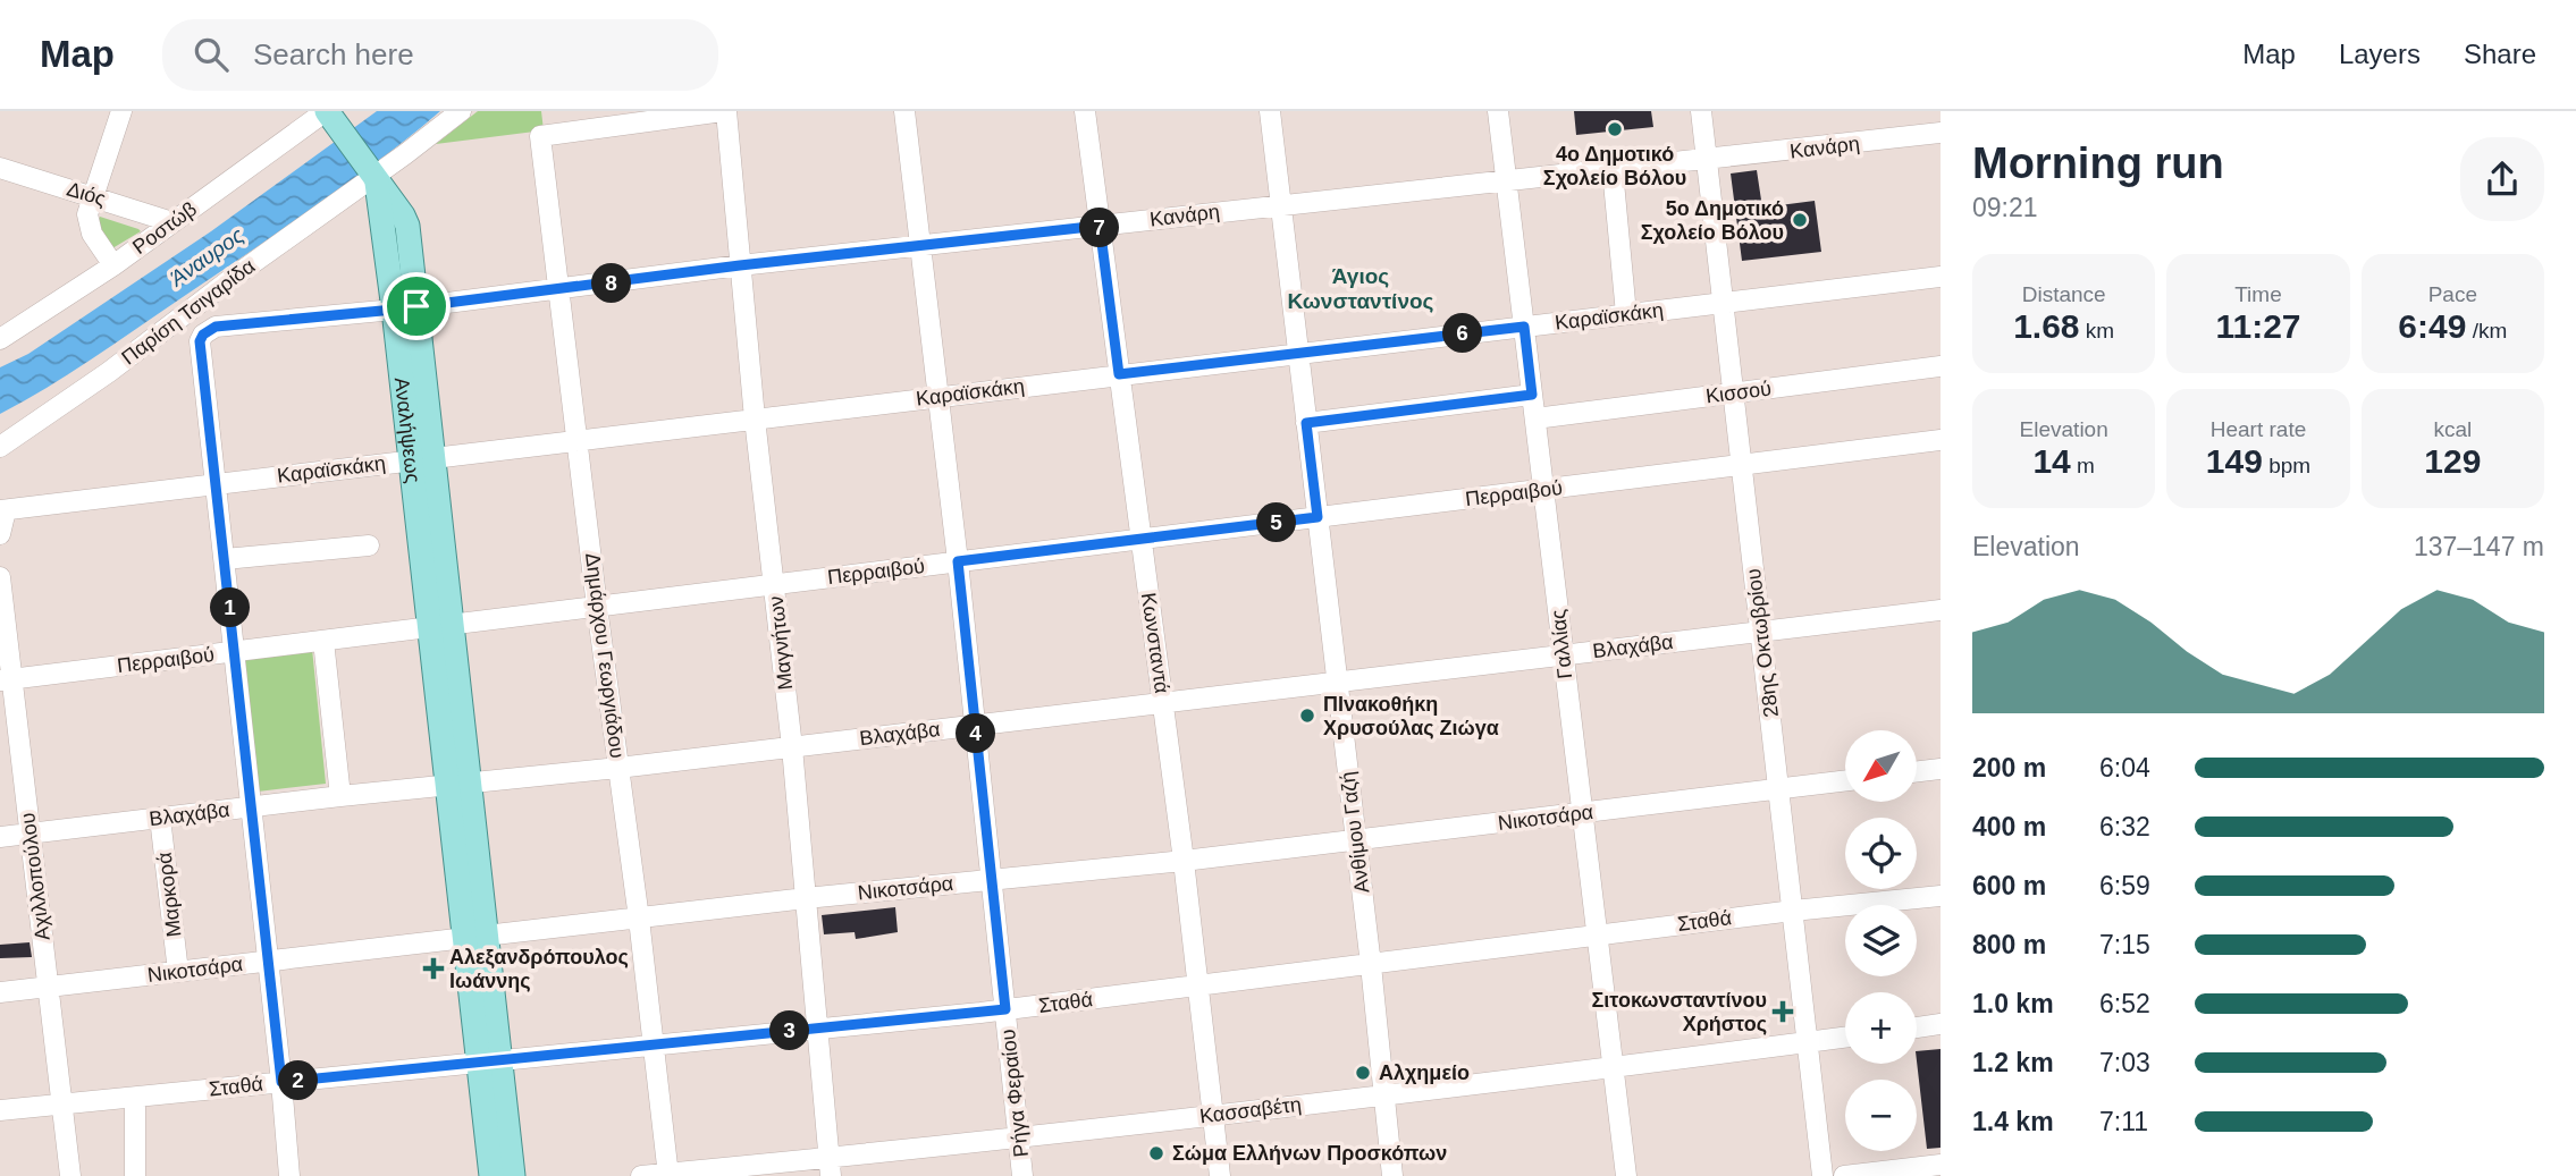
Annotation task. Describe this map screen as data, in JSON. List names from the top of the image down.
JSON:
{
  "streets": {
    "main road": ["Αναλήψεως"],
    "street": [
      "Κανάρη",
      "Διός",
      "Ροστώβ",
      "Παρίση Τσιγαρίδα",
      "Καραϊσκάκη",
      "Κισσού",
      "Περραιβού",
      "Μαγνήτων",
      "Κωνσταντά",
      "28ης Οκτωβρίου",
      "Γαλλίας",
      "Βλαχάβα",
      "Δημάρχου Γεωργιάδου",
      "Νικοτσάρα",
      "Ανθίμου Γαζή",
      "Αχιλλοπούλου",
      "Μαρκορά",
      "Σταθά",
      "Ρήγα Φεραίου",
      "Κασσαβέτη"
    ]
  },
  "crossings": [
    ["Κανάρη", "Καραϊσκάκη"],
    ["Κανάρη", "Αναλήψεως"],
    ["Κανάρη", "Μαγνήτων"],
    ["Κανάρη", "Κωνσταντά"],
    ["Κανάρη", "28ης Οκτωβρίου"],
    ["Κανάρη", "Γαλλίας"],
    ["Κανάρη", "Δημάρχου Γεωργιάδου"],
    ["Κανάρη", "Ανθίμου Γαζή"],
    ["Κανάρη", "Ρήγα Φεραίου"],
    ["Διός", "Ροστώβ"],
    ["Παρίση Τσιγαρίδα", "Αναλήψεως"],
    ["Καραϊσκάκη", "Αναλήψεως"],
    ["Καραϊσκάκη", "Μαγνήτων"],
    ["Καραϊσκάκη", "Κωνσταντά"],
    ["Καραϊσκάκη", "28ης Οκτωβρίου"],
    ["Καραϊσκάκη", "Γαλλίας"],
    ["Καραϊσκάκη", "Δημάρχου Γεωργιάδου"],
    ["Καραϊσκάκη", "Ανθίμου Γαζή"],
    ["Καραϊσκάκη", "Ρήγα Φεραίου"],
    ["Κισσού", "28ης Οκτωβρίου"],
    ["Κισσού", "Γαλλίας"],
    ["Αναλήψεως", "Περραιβού"],
    ["Αναλήψεως", "Βλαχάβα"],
    ["Αναλήψεως", "Νικοτσάρα"],
    ["Αναλήψεως", "Σταθά"],
    ["Περραιβού", "Μαγνήτων"],
    ["Περραιβού", "Κωνσταντά"],
    ["Περραιβού", "28ης Οκτωβρίου"],
    ["Περραιβού", "Γαλλίας"],
    ["Περραιβού", "Δημάρχου Γεωργιάδου"],
    ["Περραιβού", "Ανθίμου Γαζή"],
    ["Περραιβού", "Αχιλλοπούλου"],
    ["Περραιβού", "Ρήγα Φεραίου"],
    ["Μαγνήτων", "Βλαχάβα"],
    ["Μαγνήτων", "Δημάρχου Γεωργιάδου"],
    ["Μαγνήτων", "Νικοτσάρα"],
    ["Μαγνήτων", "Σταθά"],
    ["Μαγνήτων", "Κασσαβέτη"],
    ["Κωνσταντά", "Βλαχάβα"],
    ["Κωνσταντά", "Νικοτσάρα"],
    ["Κωνσταντά", "Σταθά"],
    ["Κωνσταντά", "Κασσαβέτη"],
    ["28ης Οκτωβρίου", "Βλαχάβα"],
    ["28ης Οκτωβρίου", "Νικοτσάρα"],
    ["28ης Οκτωβρίου", "Σταθά"],
    ["28ης Οκτωβρίου", "Κασσαβέτη"],
    ["Γαλλίας", "Βλαχάβα"],
    ["Γαλλίας", "Νικοτσάρα"],
    ["Γαλλίας", "Σταθά"],
    ["Γαλλίας", "Κασσαβέτη"],
    ["Βλαχάβα", "Δημάρχου Γεωργιάδου"],
    ["Βλαχάβα", "Ανθίμου Γαζή"],
    ["Βλαχάβα", "Αχιλλοπούλου"],
    ["Βλαχάβα", "Μαρκορά"],
    ["Βλαχάβα", "Ρήγα Φεραίου"],
    ["Δημάρχου Γεωργιάδου", "Νικοτσάρα"],
    ["Δημάρχου Γεωργιάδου", "Σταθά"],
    ["Δημάρχου Γεωργιάδου", "Κασσαβέτη"],
    ["Νικοτσάρα", "Ανθίμου Γαζή"],
    ["Νικοτσάρα", "Αχιλλοπούλου"],
    ["Νικοτσάρα", "Μαρκορά"],
    ["Νικοτσάρα", "Ρήγα Φεραίου"],
    ["Ανθίμου Γαζή", "Σταθά"],
    ["Ανθίμου Γαζή", "Κασσαβέτη"],
    ["Αχιλλοπούλου", "Σταθά"],
    ["Σταθά", "Ρήγα Φεραίου"],
    ["Ρήγα Φεραίου", "Κασσαβέτη"]
  ],
  "districts": ["Άγιος Κωνσταντίνος"],
  "water": ["Άναυρος"],
  "places": {
    "other": [
      "4ο Δημοτικό Σχολείο Βόλου",
      "5ο Δημοτικό Σχολείο Βόλου",
      "ΠΙνακοθήκη Χρυσούλας Ζιώγα",
      "Αλχημείο",
      "Σώμα Ελλήνων Προσκόπων"
    ],
    "health": ["Αλεξανδρόπουλος Ιωάννης", "Σιτοκωνσταντίνου Χρήστος"]
  },
  "north": "bottom left",
  "page": {
    "header": "Map",
    "search": "Search here",
    "nav": ["Map", "Layers", "Share"],
    "heading": ["Morning run", "09:21"],
    "pins": [
      "7",
      "8",
      "6",
      "5",
      "1",
      "4",
      "3",
      "2"
    ],
    "stats": [
      ["Distance", "1.68 km"],
      ["Time", "11:27"],
      ["Pace", "6:49 /km"],
      ["Elevation", "14 m"],
      ["Heart rate", "149 bpm"],
      ["kcal", "129"]
    ],
    "chart": ["Elevation", "137–147 m"],
    "map_buttons": ["+", "−"],
    "list": [
      {
        "name": "200 m",
        "note": "6:04"
      },
      {
        "name": "400 m",
        "note": "6:32"
      },
      {
        "name": "600 m",
        "note": "6:59"
      },
      {
        "name": "800 m",
        "note": "7:15"
      },
      {
        "name": "1.0 km",
        "note": "6:52"
      },
      {
        "name": "1.2 km",
        "note": "7:03"
      },
      {
        "name": "1.4 km",
        "note": "7:11"
      }
    ]
  }
}
